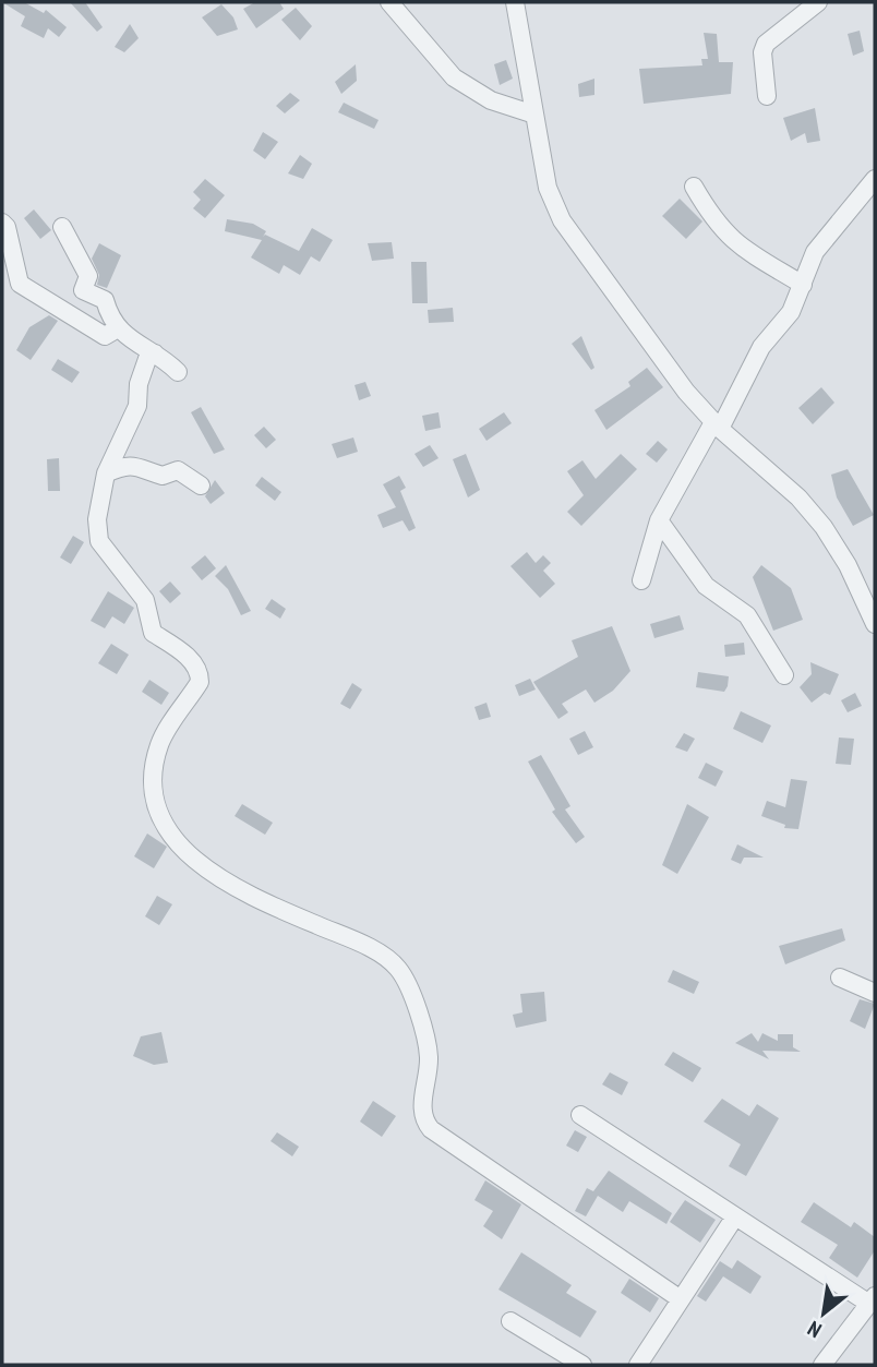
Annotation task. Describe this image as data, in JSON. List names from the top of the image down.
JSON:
{
  "north": "bottom left"
}
